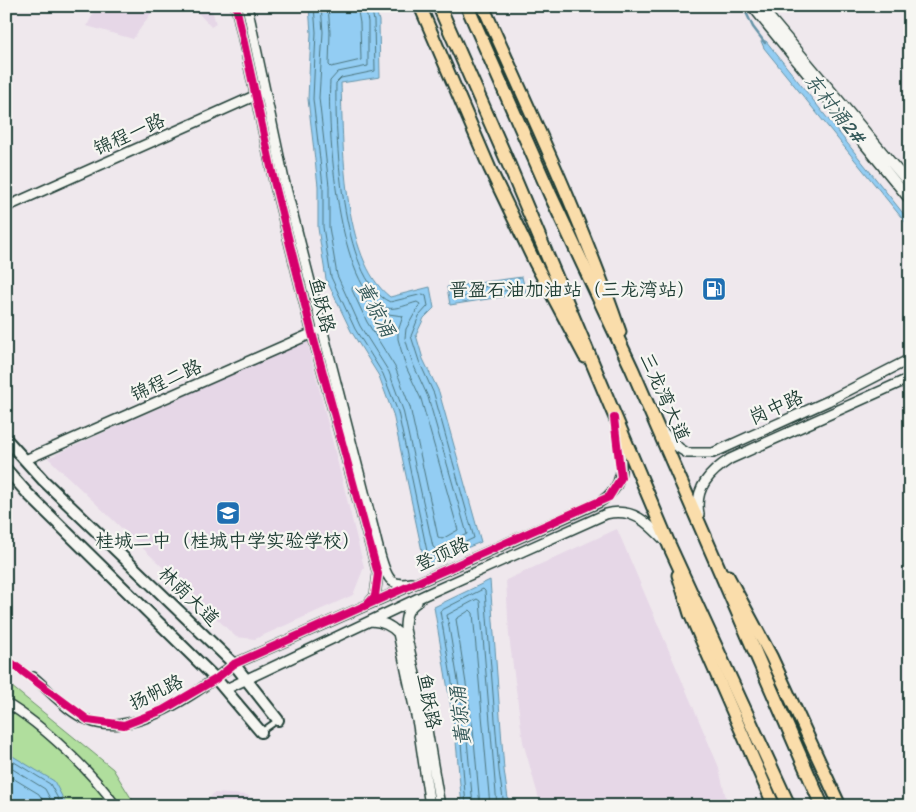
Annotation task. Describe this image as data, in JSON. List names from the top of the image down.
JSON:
{
  "streets": {
    "highway": ["三龙湾大道"],
    "main road": ["林荫大道"],
    "street": [
      "锦程一路",
      "鱼跃路",
      "锦程二路",
      "岗中路",
      "登顶路",
      "扬帆路"
    ]
  },
  "crossings": [
    ["锦程一路", "鱼跃路"],
    ["鱼跃路", "锦程二路"],
    ["鱼跃路", "登顶路"],
    ["锦程二路", "林荫大道"],
    ["三龙湾大道", "岗中路"],
    ["登顶路", "林荫大道"],
    ["登顶路", "扬帆路"]
  ],
  "water": ["东村涌2#", "黄猄涌"],
  "places": {
    "fuel station": ["晋盈石油加油站（三龙湾站）"],
    "school or university": ["桂城二中（桂城中学实验学校）"]
  }
}
